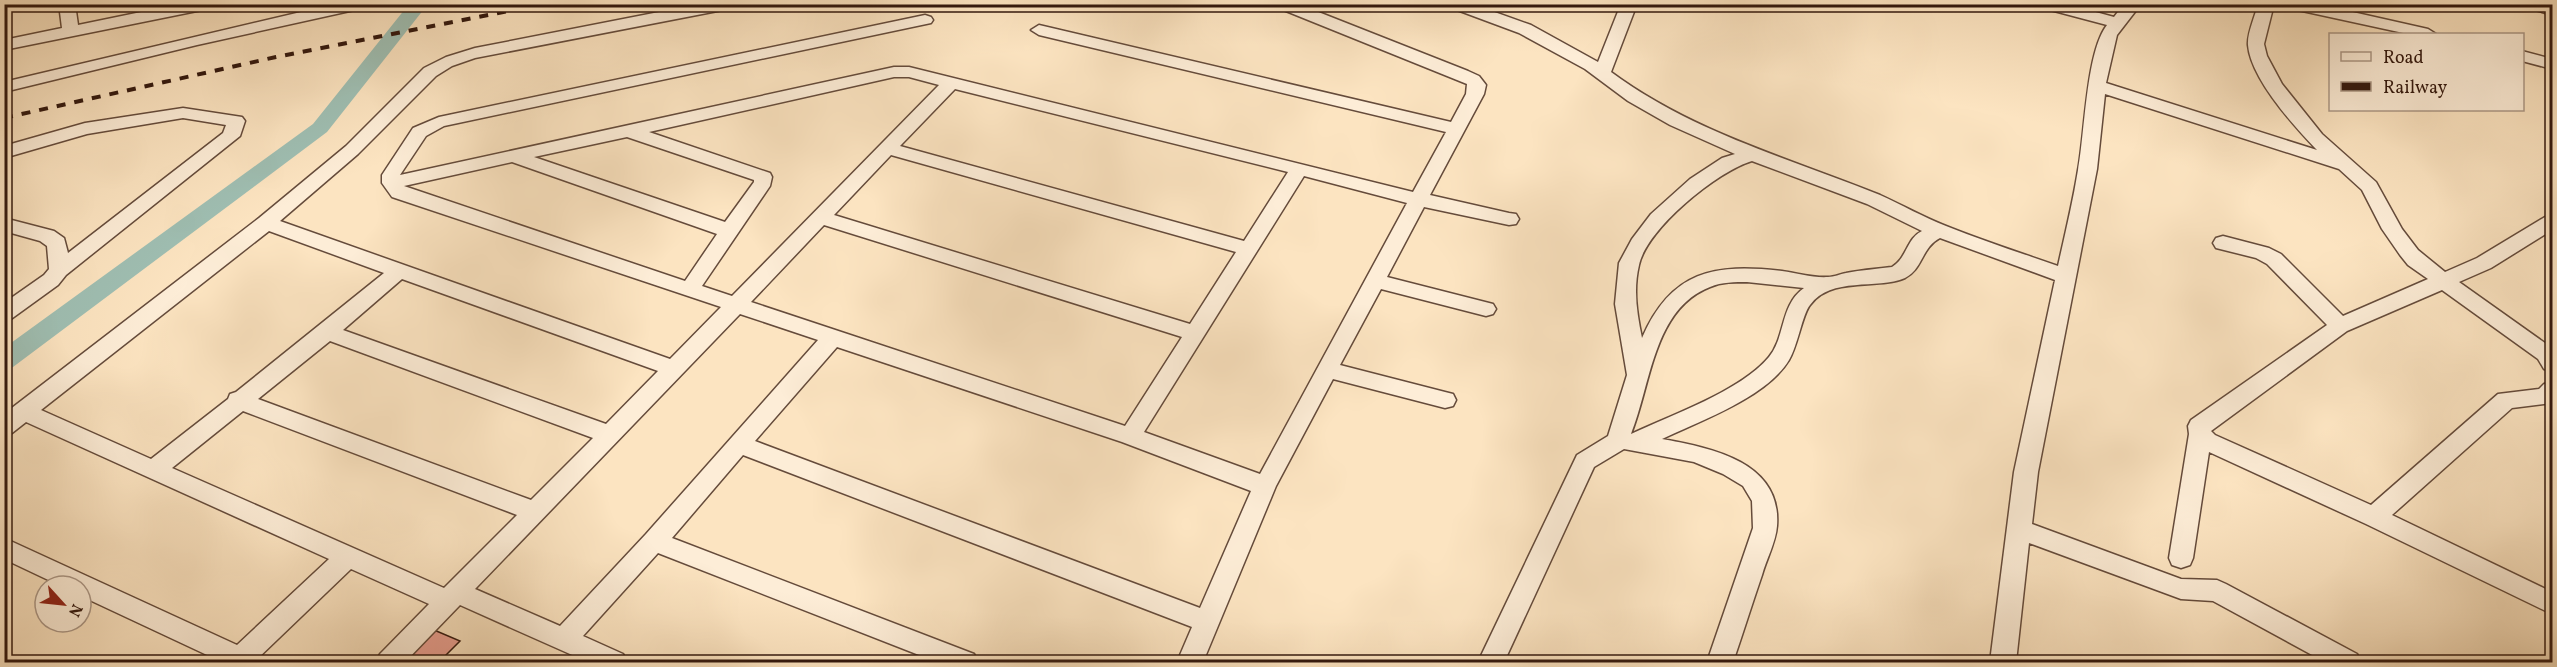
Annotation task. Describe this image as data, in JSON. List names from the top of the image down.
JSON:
{
  "legend": ["Road", "Railway"],
  "north": "bottom right"
}
